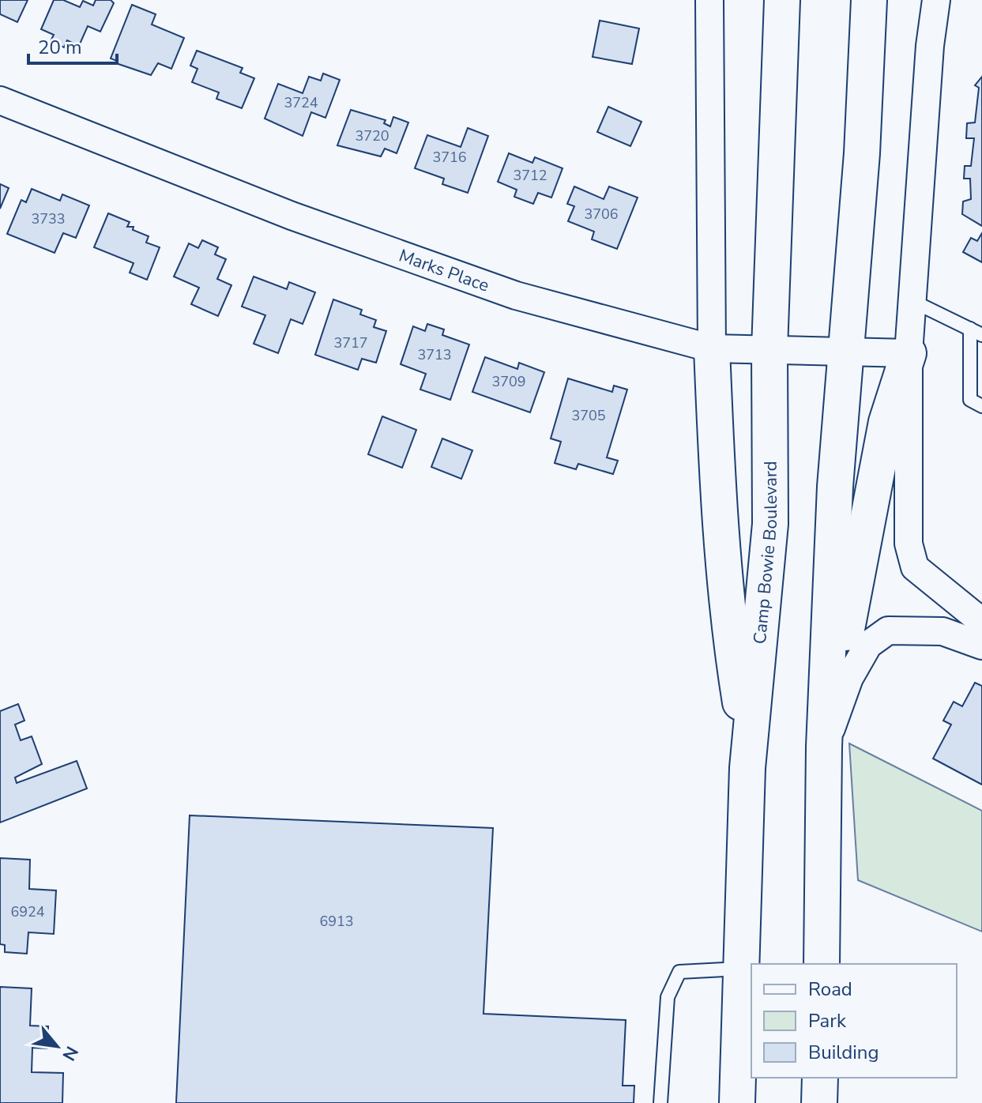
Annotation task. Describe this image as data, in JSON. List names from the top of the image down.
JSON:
{
  "streets": {
    "main road": ["Camp Bowie Boulevard"],
    "street": ["Marks Place"]
  },
  "crossings": [
    ["Marks Place", "Camp Bowie Boulevard"]
  ],
  "house_numbers": [
    "3724",
    "3720",
    "3716",
    "3712",
    "3706",
    "3733",
    "3717",
    "3713",
    "3709",
    "3705",
    "6924",
    "6913"
  ],
  "legend": ["Road", "Park", "Building"],
  "scale_bar": "20 m",
  "north": "bottom right"
}
